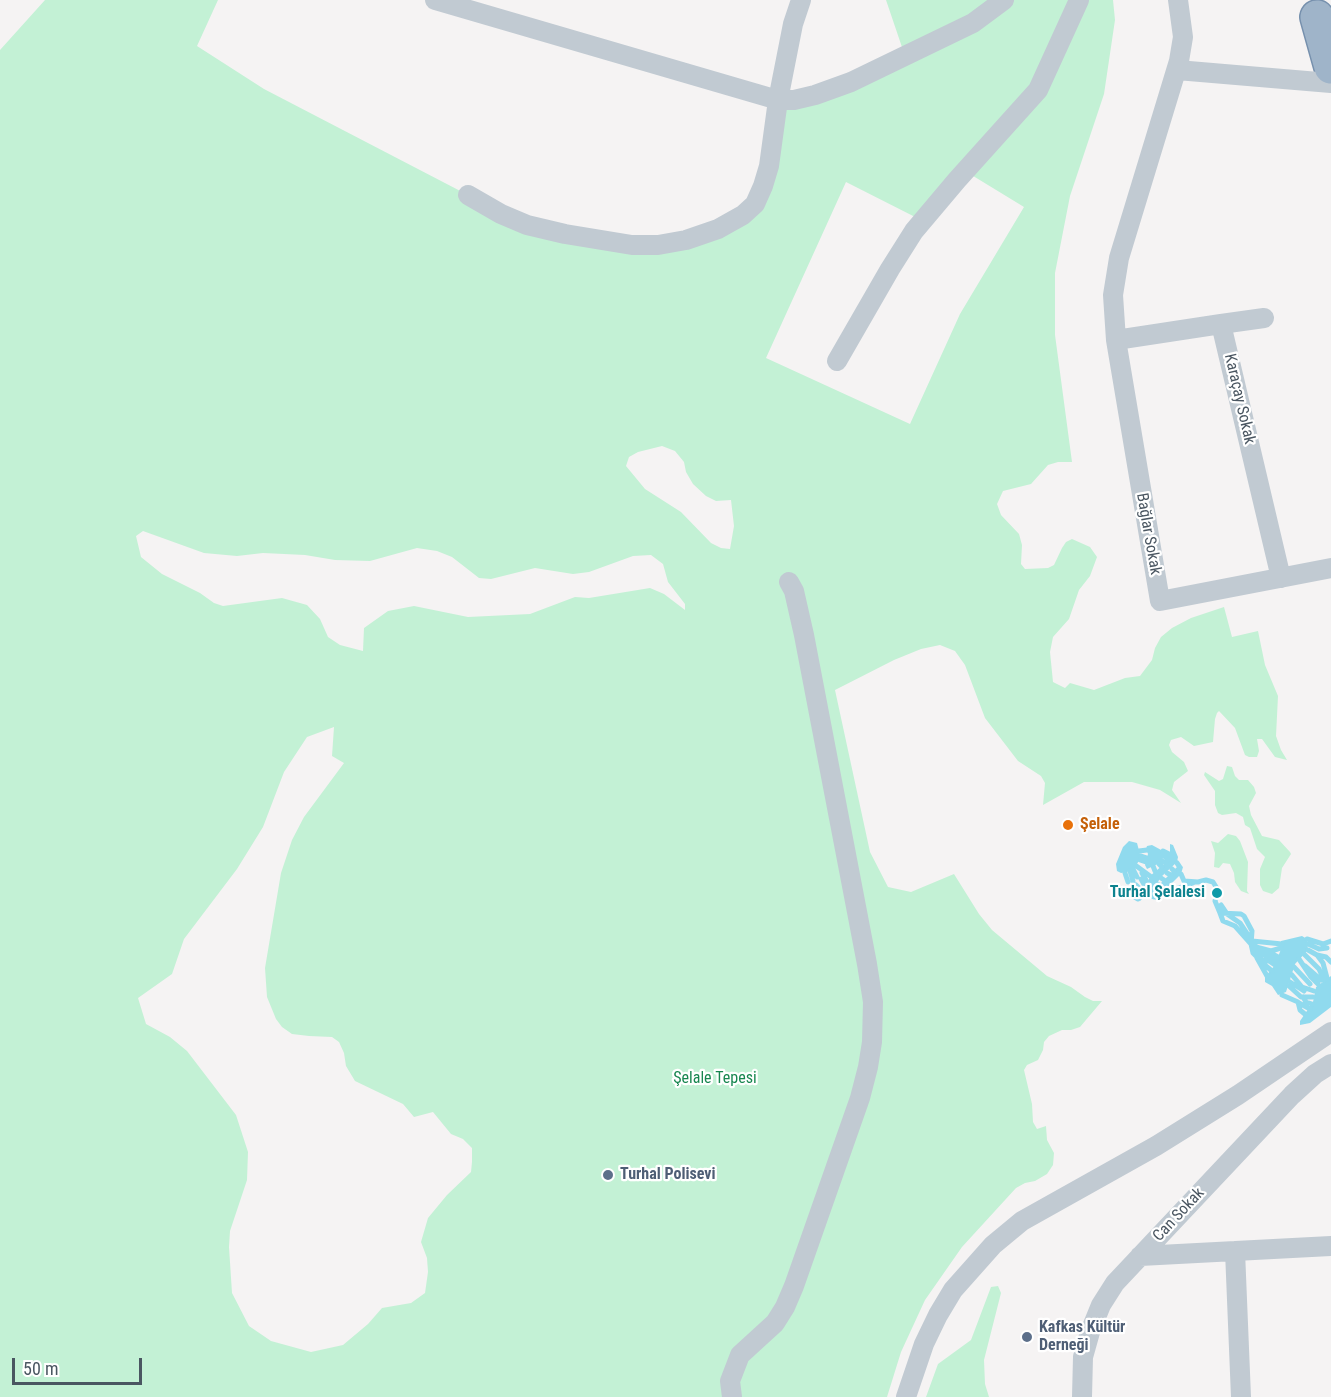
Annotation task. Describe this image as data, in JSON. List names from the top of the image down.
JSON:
{
  "streets": {
    "street": ["Karaçay Sokak", "Bağlar Sokak", "Can Sokak"]
  },
  "crossings": [
    ["Karaçay Sokak", "Bağlar Sokak"]
  ],
  "parks": ["Şelale Tepesi"],
  "places": [
    "Şelale",
    "Turhal Şelalesi",
    "Turhal Polisevi",
    "Kafkas Kültür Derneği"
  ],
  "scale_bar": "50 m"
}
